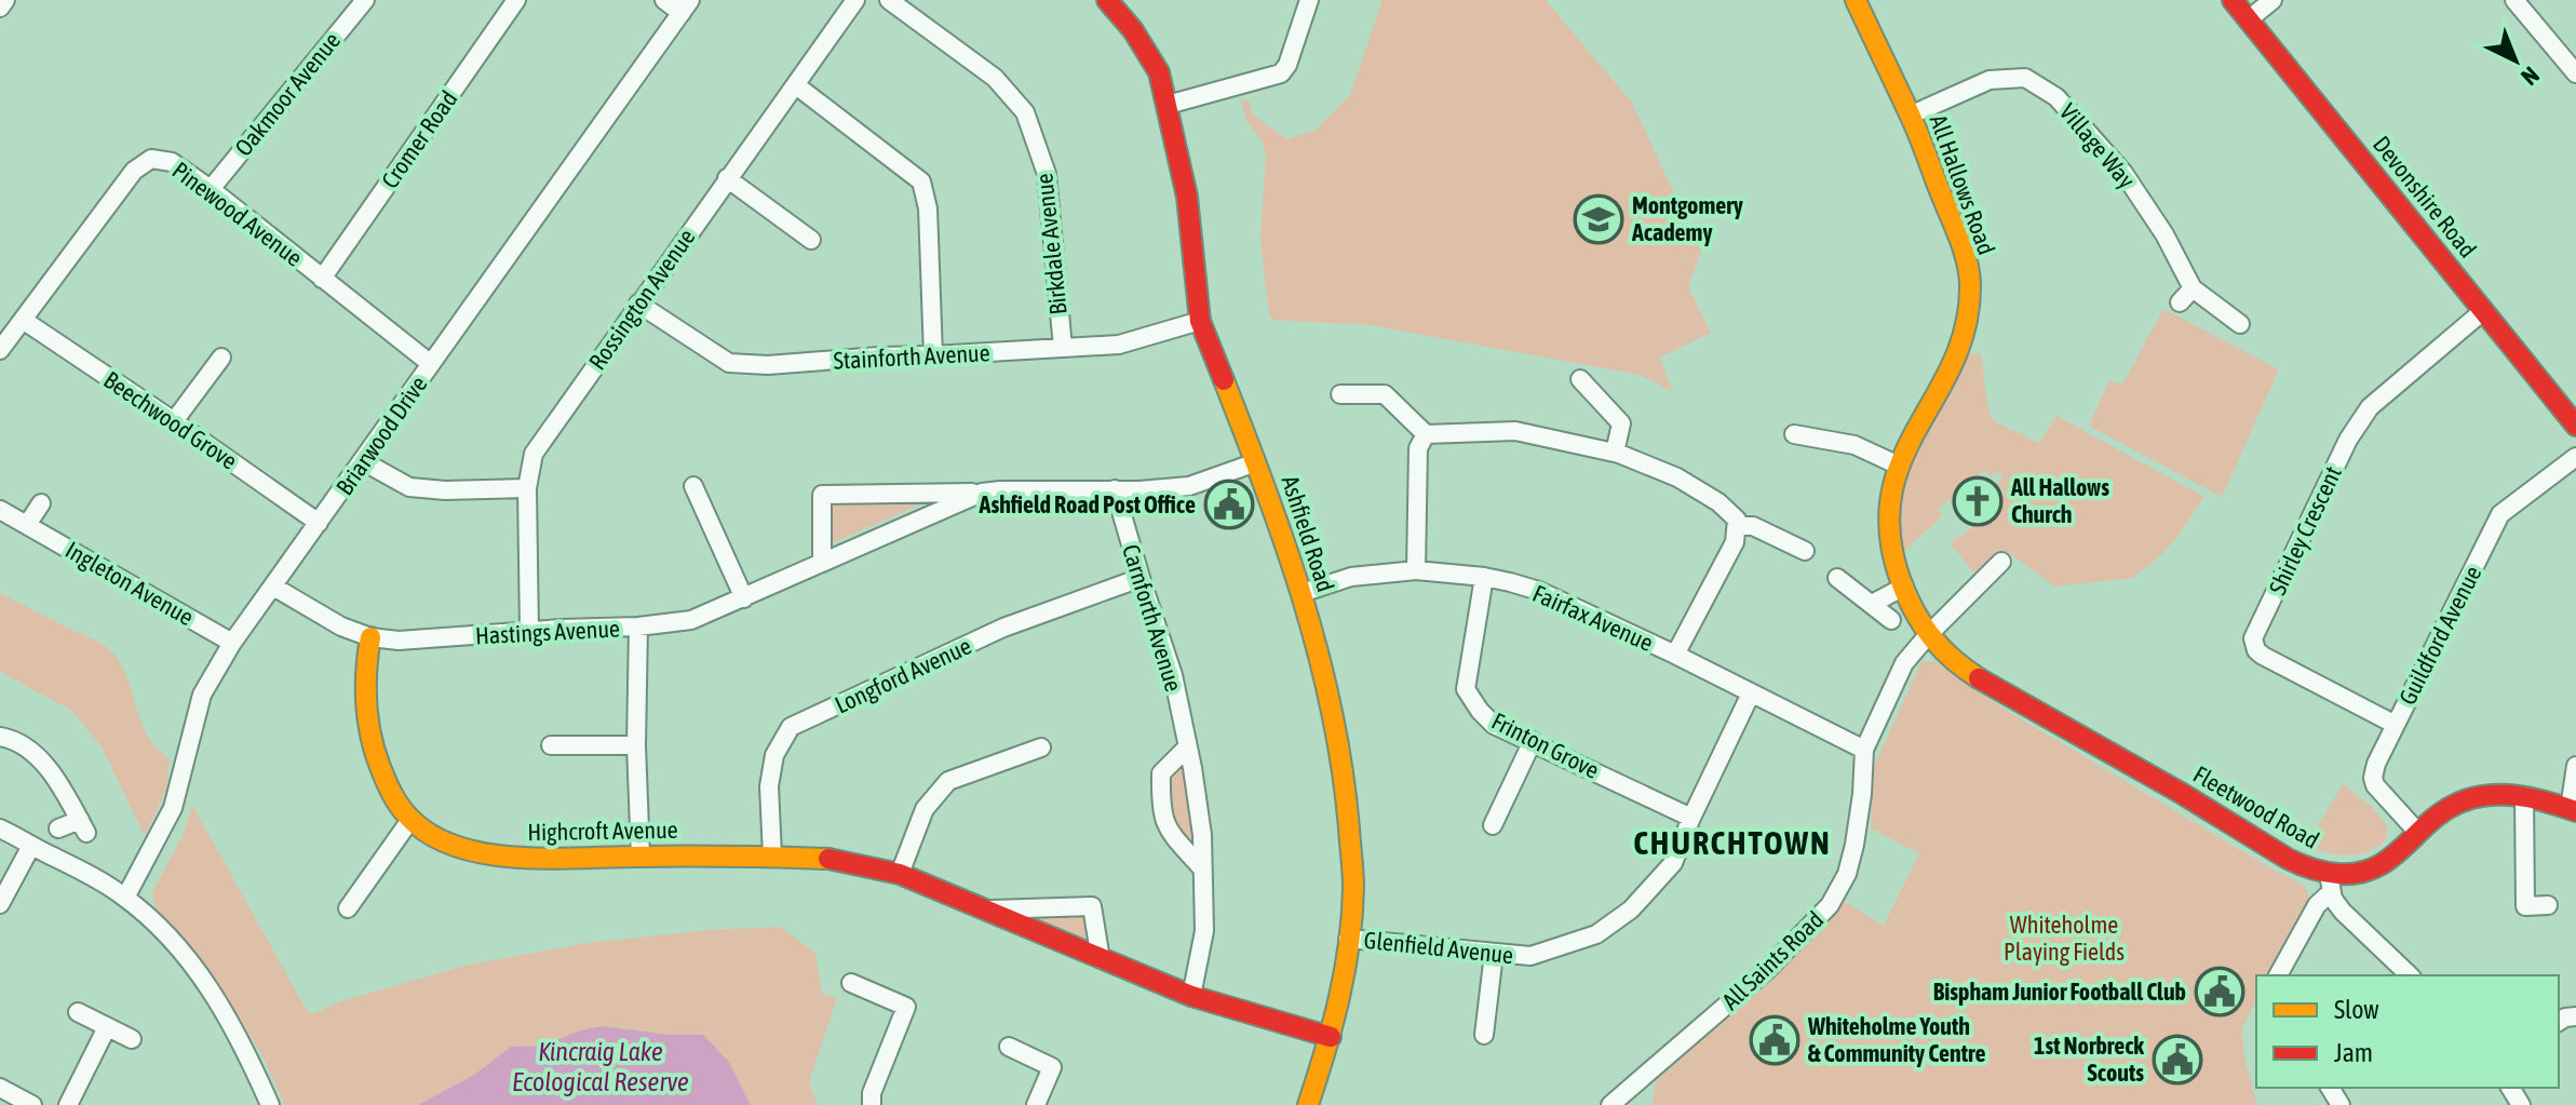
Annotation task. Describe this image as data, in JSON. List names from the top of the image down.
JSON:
{
  "streets": {
    "street": [
      "Oakmoor Avenue",
      "Cromer Road",
      "Village Way",
      "All Hallows Road",
      "Devonshire Road",
      "Pinewood Avenue",
      "Birkdale Avenue",
      "Rossington Avenue",
      "Stainforth Avenue",
      "Beechwood Grove",
      "Briarwood Drive",
      "Shirley Crescent",
      "Ashfield Road",
      "Ingleton Avenue",
      "Carnforth Avenue",
      "Fairfax Avenue",
      "Hastings Avenue",
      "Guildford Avenue",
      "Longford Avenue",
      "Frinton Grove",
      "Fleetwood Road",
      "Highcroft Avenue",
      "Glenfield Avenue",
      "All Saints Road"
    ]
  },
  "crossings": [
    ["Oakmoor Avenue", "Pinewood Avenue"],
    ["Cromer Road", "Pinewood Avenue"],
    ["Village Way", "All Hallows Road"],
    ["All Hallows Road", "Fleetwood Road"],
    ["All Hallows Road", "All Saints Road"],
    ["Devonshire Road", "Shirley Crescent"],
    ["Pinewood Avenue", "Beechwood Grove"],
    ["Pinewood Avenue", "Briarwood Drive"],
    ["Birkdale Avenue", "Stainforth Avenue"],
    ["Rossington Avenue", "Stainforth Avenue"],
    ["Rossington Avenue", "Hastings Avenue"],
    ["Stainforth Avenue", "Ashfield Road"],
    ["Beechwood Grove", "Briarwood Drive"],
    ["Briarwood Drive", "Ingleton Avenue"],
    ["Briarwood Drive", "Hastings Avenue"],
    ["Shirley Crescent", "Guildford Avenue"],
    ["Ashfield Road", "Fairfax Avenue"],
    ["Ashfield Road", "Hastings Avenue"],
    ["Ashfield Road", "Highcroft Avenue"],
    ["Ashfield Road", "Glenfield Avenue"],
    ["Carnforth Avenue", "Hastings Avenue"],
    ["Carnforth Avenue", "Longford Avenue"],
    ["Carnforth Avenue", "Highcroft Avenue"],
    ["Fairfax Avenue", "Frinton Grove"],
    ["Fairfax Avenue", "Glenfield Avenue"],
    ["Fairfax Avenue", "All Saints Road"],
    ["Hastings Avenue", "Highcroft Avenue"],
    ["Guildford Avenue", "Fleetwood Road"],
    ["Longford Avenue", "Highcroft Avenue"],
    ["Frinton Grove", "Glenfield Avenue"],
    ["Fleetwood Road", "All Saints Road"]
  ],
  "districts": ["CHURCHTOWN"],
  "water": ["Kincraig Lake Ecological Reserve"],
  "parks": ["Whiteholme Playing Fields"],
  "places": {
    "school or university": ["Montgomery Academy"],
    "church": ["All Hallows Church"],
    "public building": [
      "Ashfield Road Post Office",
      "Bispham Junior Football Club",
      "Whiteholme Youth & Community Centre",
      "1st Norbreck Scouts"
    ]
  },
  "legend": ["Slow", "Jam"],
  "north": "bottom right"
}
